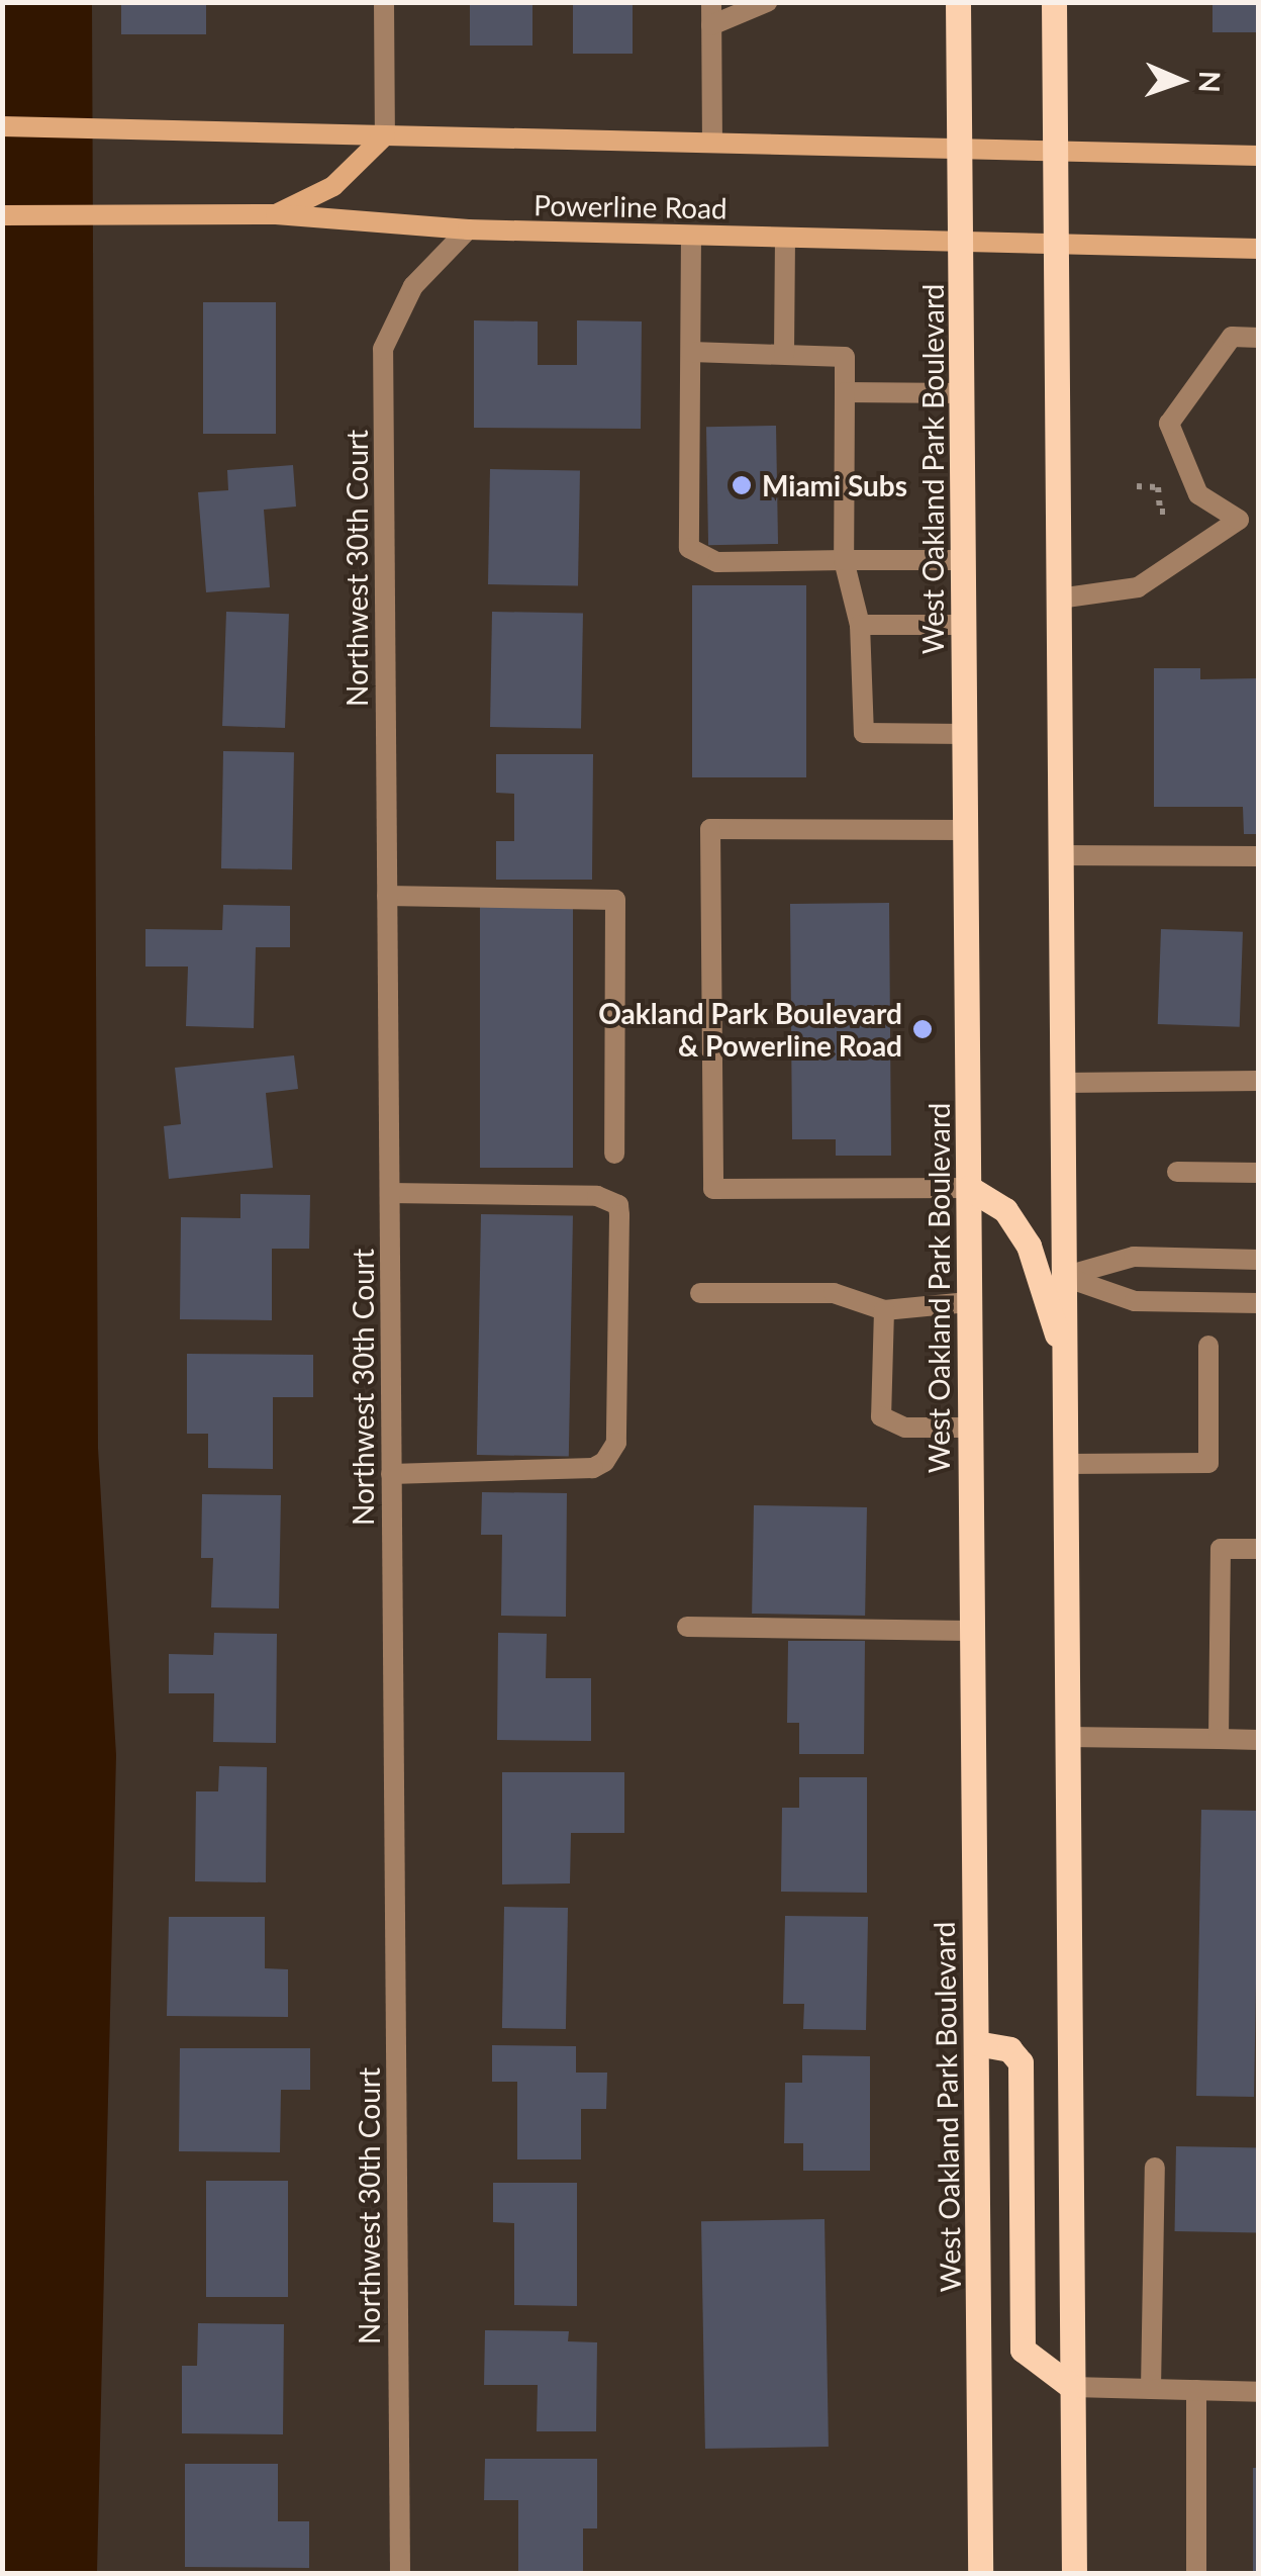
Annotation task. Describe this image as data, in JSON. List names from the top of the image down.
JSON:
{
  "streets": {
    "main road": ["Powerline Road", "West Oakland Park Boulevard"],
    "street": ["Northwest 30th Court"]
  },
  "crossings": [
    ["Powerline Road", "West Oakland Park Boulevard"],
    ["Powerline Road", "Northwest 30th Court"]
  ],
  "places": ["Miami Subs", "Oakland Park Boulevard & Powerline Road"],
  "north": "right"
}
